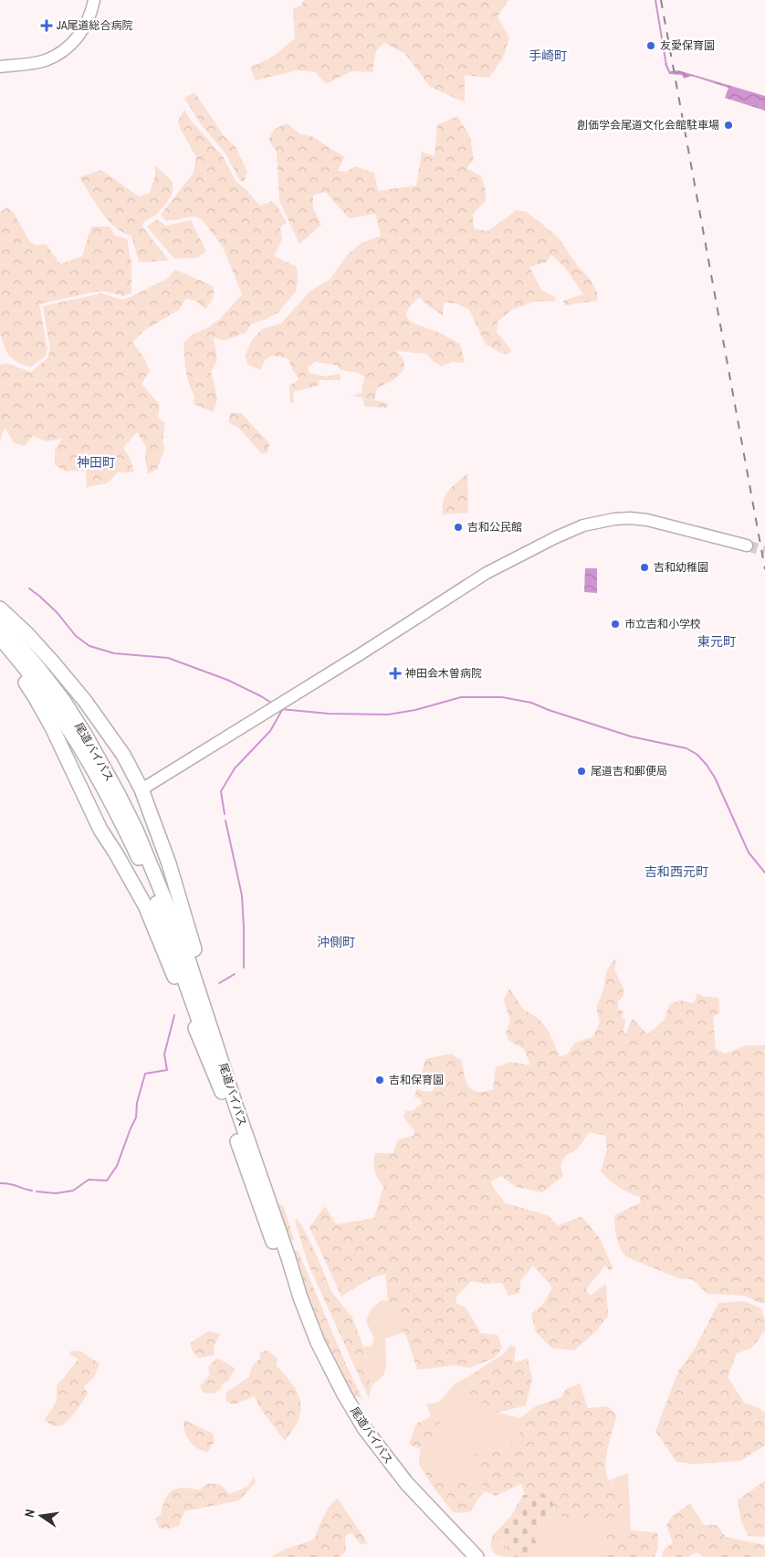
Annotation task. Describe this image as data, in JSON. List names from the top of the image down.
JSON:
{
  "streets": {
    "highway": ["尾道バイパス"]
  },
  "districts": [
    "手崎町",
    "神田町",
    "東元町",
    "吉和西元町",
    "沖側町"
  ],
  "places": {
    "health": ["JA尾道総合病院", "神田会木曽病院"],
    "other": [
      "友愛保育園",
      "創価学会尾道文化会館駐車場",
      "吉和公民館",
      "吉和幼稚園",
      "市立吉和小学校",
      "尾道吉和郵便局",
      "吉和保育園"
    ]
  },
  "north": "left"
}
